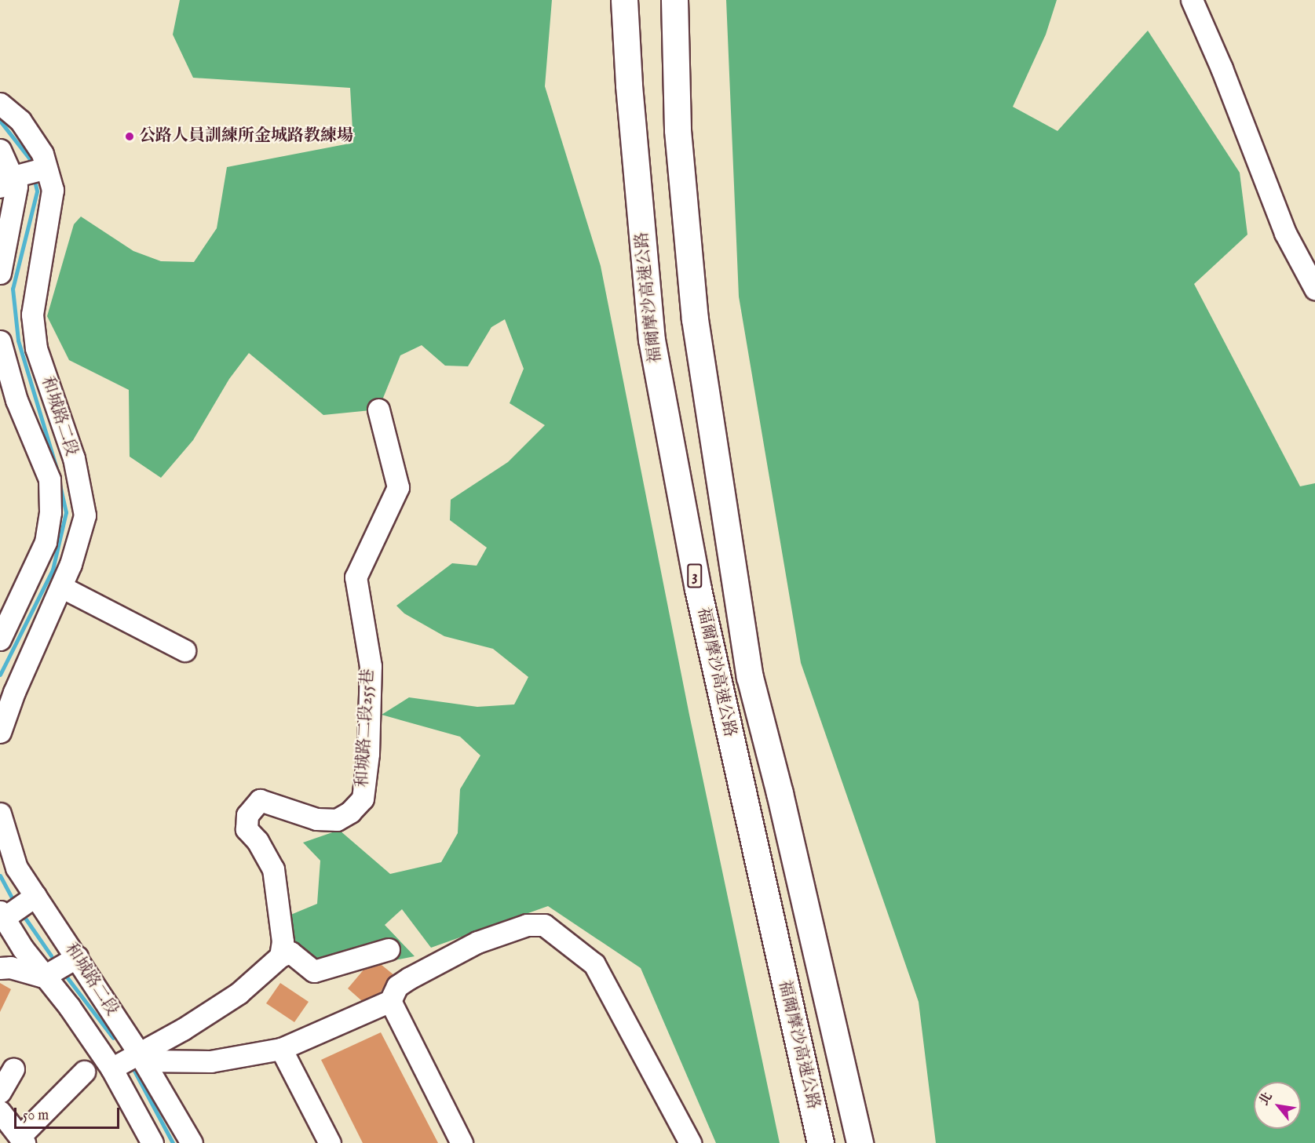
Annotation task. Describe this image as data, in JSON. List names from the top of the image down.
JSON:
{
  "streets": {
    "highway": ["福爾摩沙高速公路", "3"],
    "street": ["和城路二段", "和城路二段255巷"]
  },
  "places": ["公路人員訓練所金城路教練場"],
  "scale_bar": "50 m",
  "north": "top left"
}
